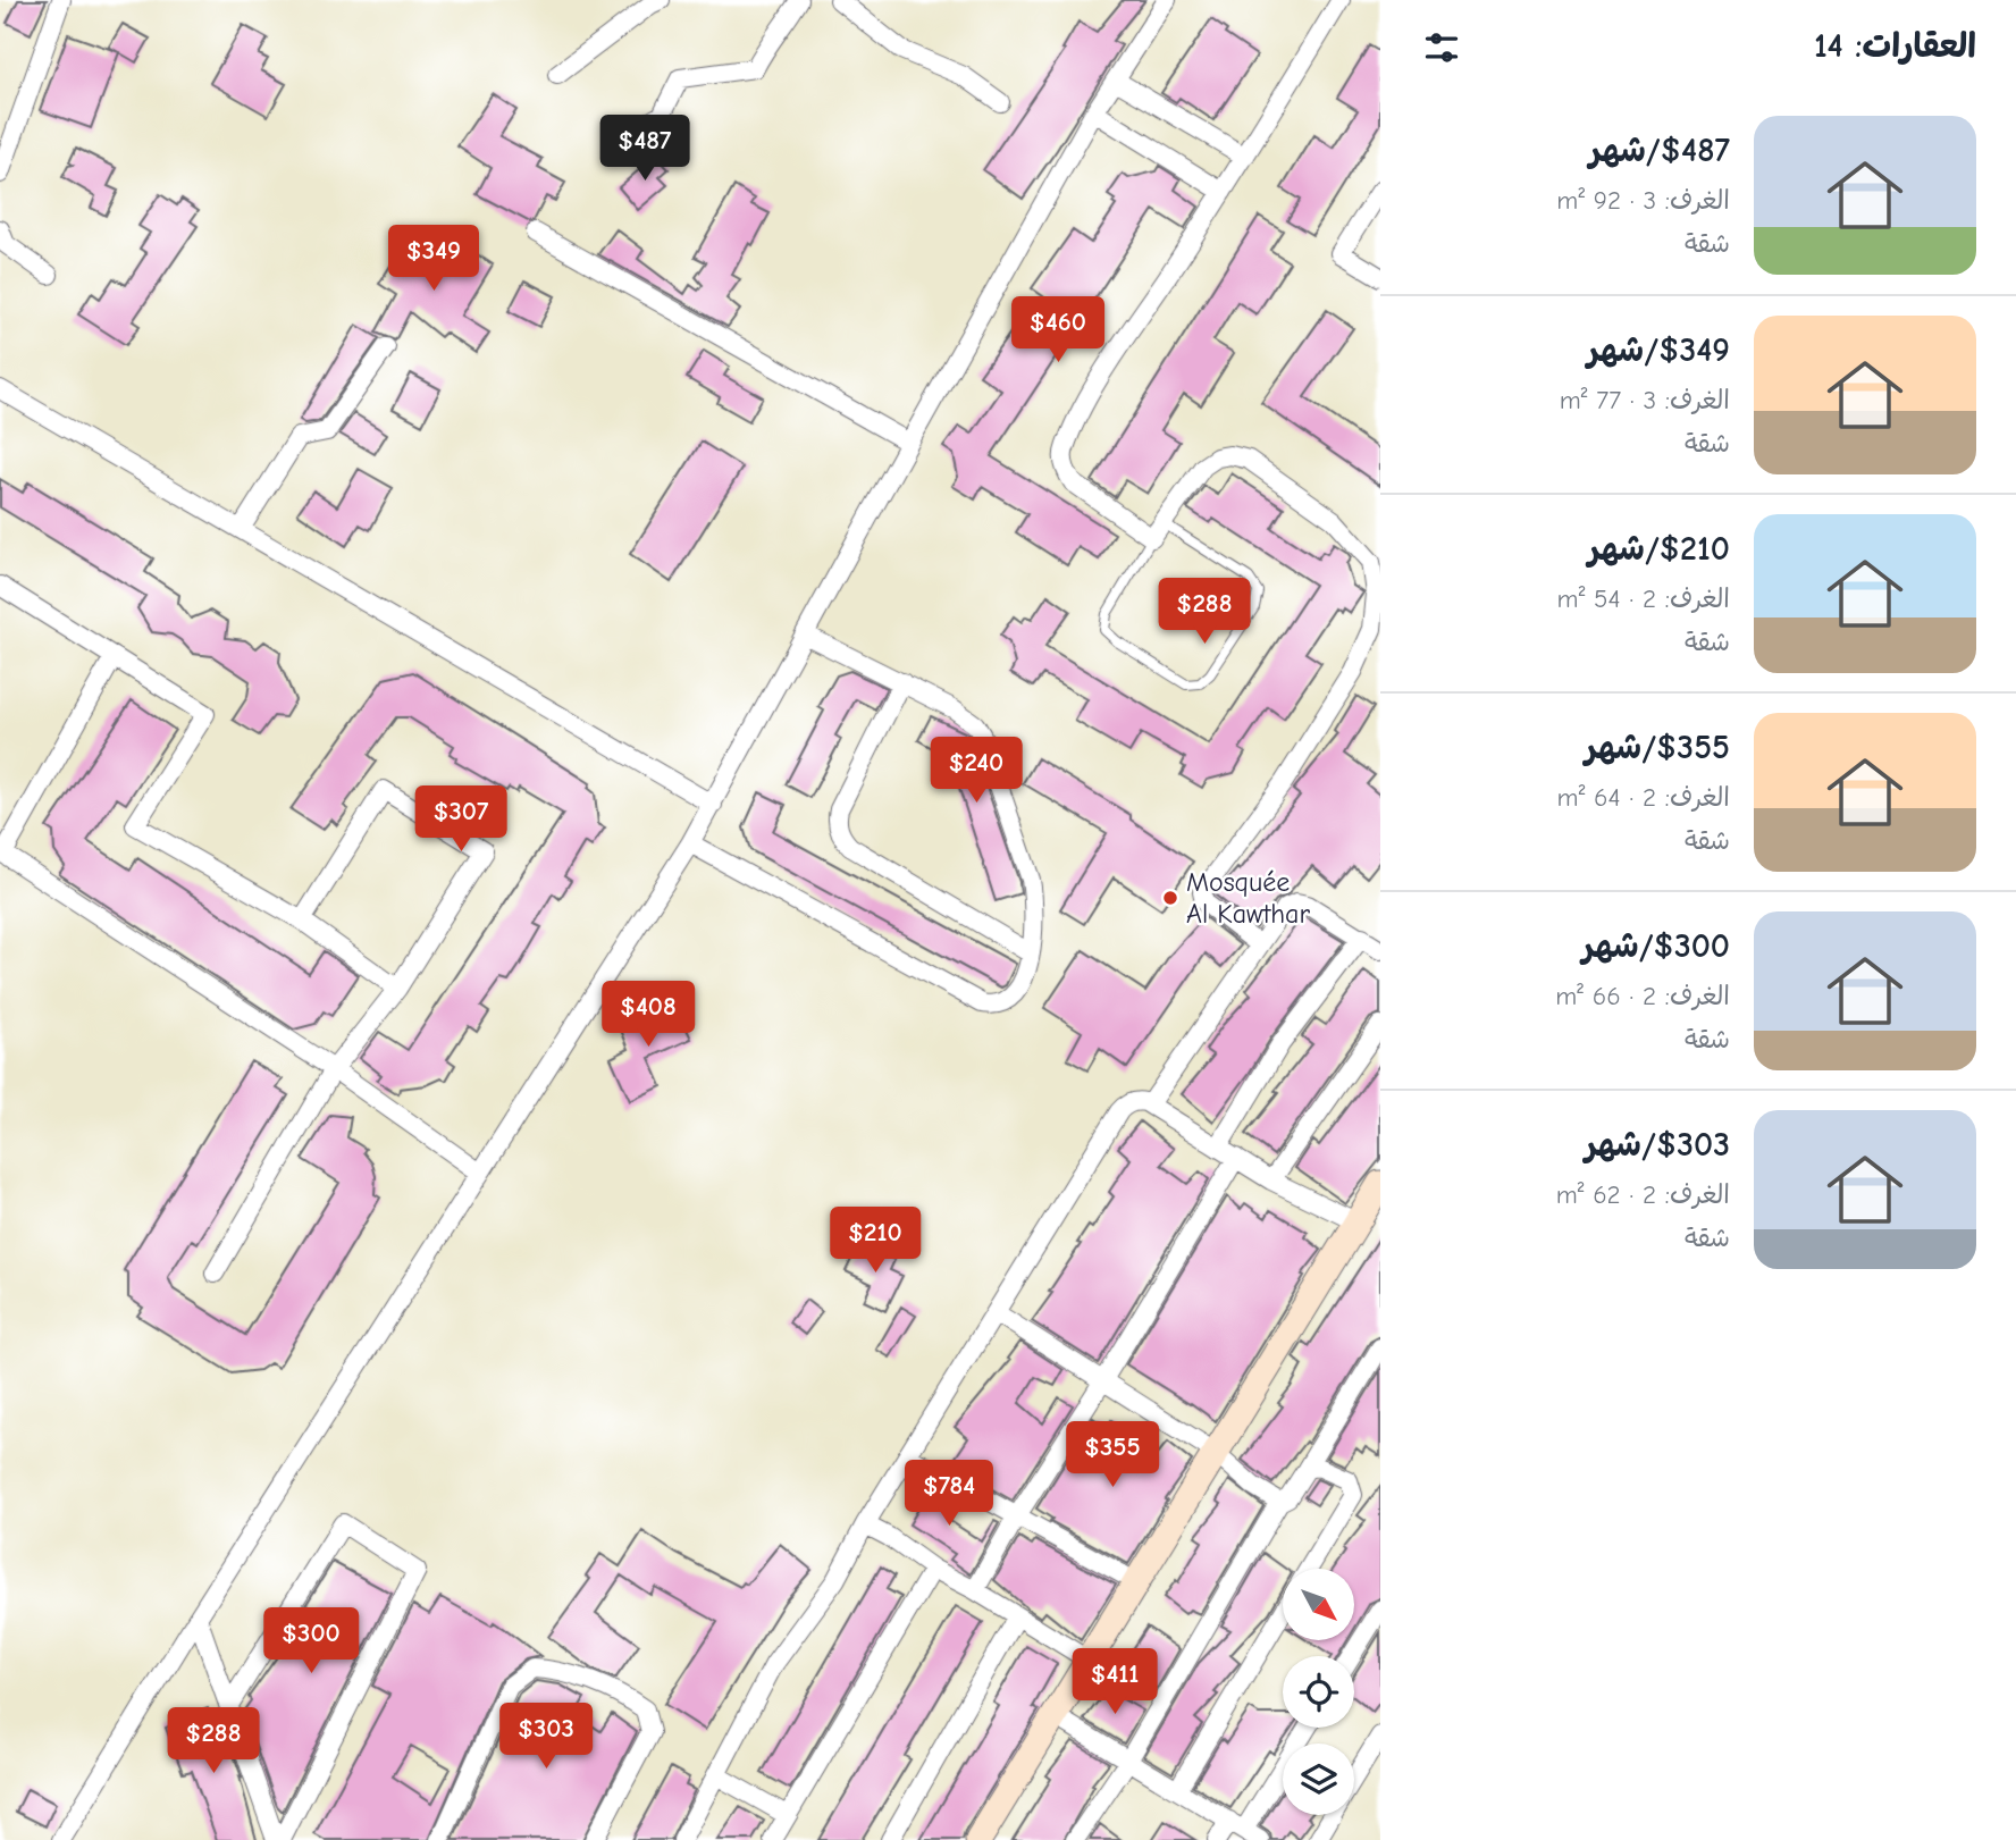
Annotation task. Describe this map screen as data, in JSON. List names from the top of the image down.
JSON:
{
  "places": ["Mosquée Al Kawthar"],
  "north": "bottom right",
  "page": {
    "heading": "العقارات: 14",
    "list": [
      {
        "name": "$487/شهر",
        "note": "الغرف: 3 · 92 m² · شقة"
      },
      {
        "name": "$349/شهر",
        "note": "الغرف: 3 · 77 m² · شقة"
      },
      {
        "name": "$210/شهر",
        "note": "الغرف: 2 · 54 m² · شقة"
      },
      {
        "name": "$355/شهر",
        "note": "الغرف: 2 · 64 m² · شقة"
      },
      {
        "name": "$300/شهر",
        "note": "الغرف: 2 · 66 m² · شقة"
      },
      {
        "name": "$303/شهر",
        "note": "الغرف: 2 · 62 m² · شقة"
      }
    ],
    "price": [
      "$487",
      "$349",
      "$460",
      "$288",
      "$240",
      "$307",
      "$408",
      "$210",
      "$355",
      "$784",
      "$300",
      "$411",
      "$303",
      "$288"
    ]
  }
}
